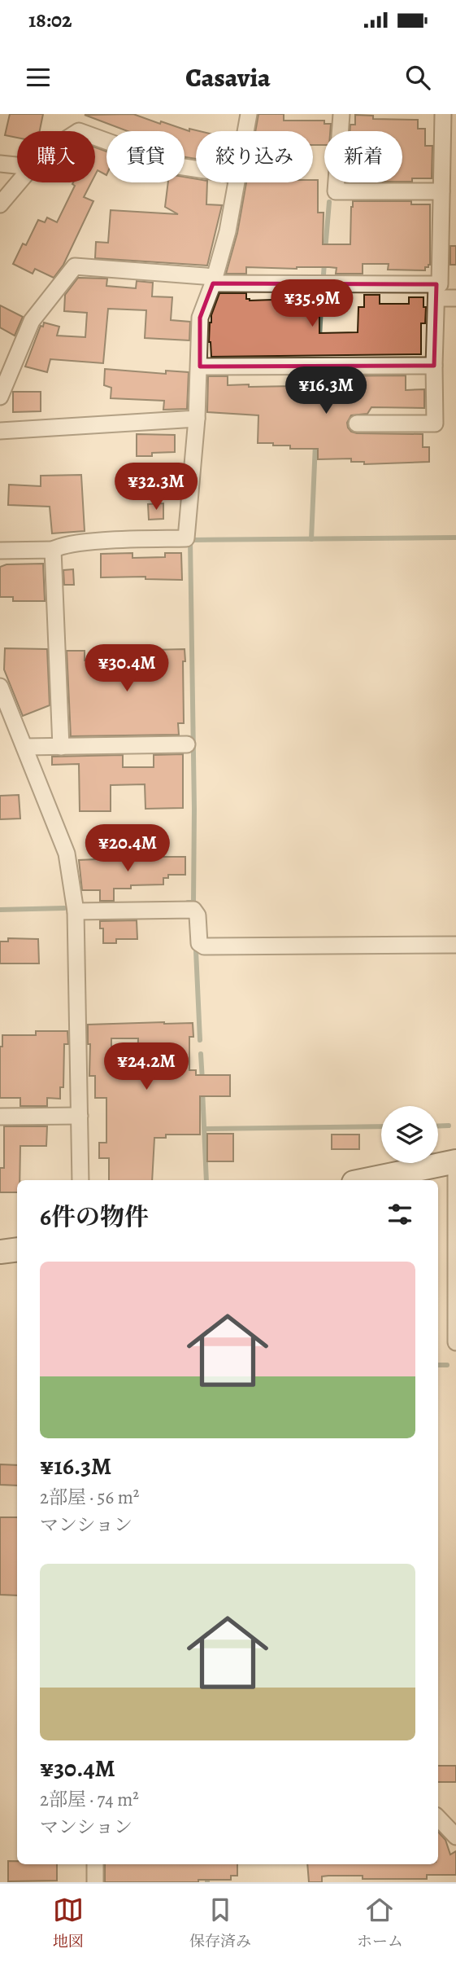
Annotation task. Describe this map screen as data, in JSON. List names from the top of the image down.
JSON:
{
  "page": {
    "status": "18:02",
    "header": "Casavia",
    "chip": [
      "購入",
      "賃貸",
      "絞り込み",
      "新着"
    ],
    "price": [
      "¥35.9M",
      "¥16.3M",
      "¥32.3M",
      "¥30.4M",
      "¥20.4M",
      "¥24.2M"
    ],
    "heading": "6件の物件",
    "list": [
      {
        "name": "¥16.3M",
        "note": "2部屋 · 56 m² · マンション"
      },
      {
        "name": "¥30.4M",
        "note": "2部屋 · 74 m² · マンション"
      }
    ],
    "tabs": ["地図", "保存済み", "ホーム"]
  }
}
